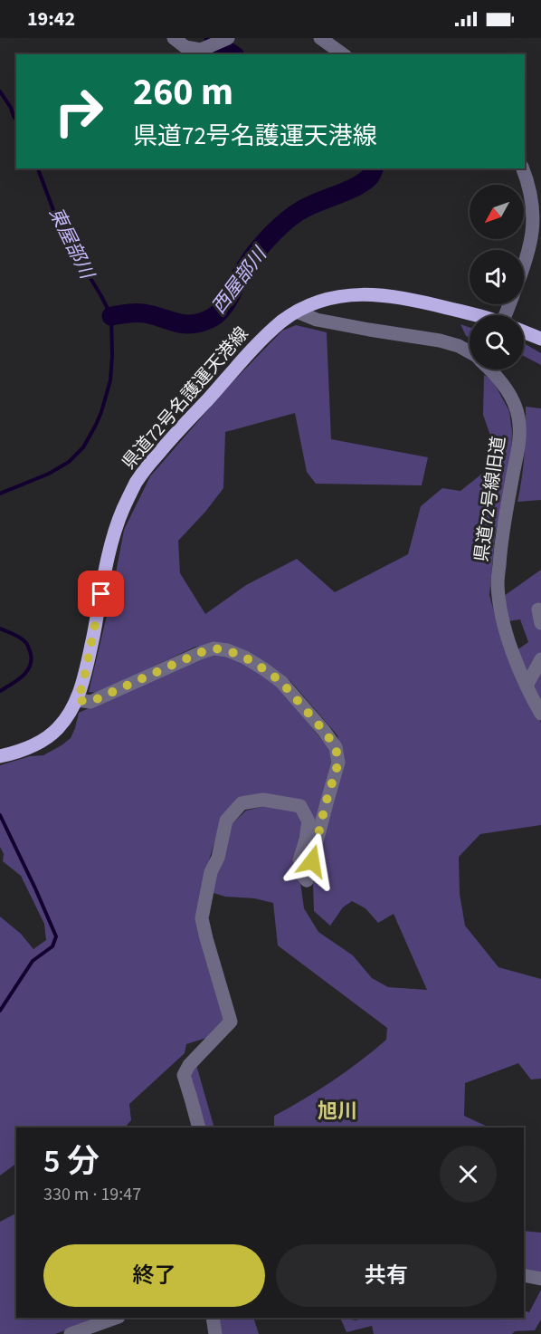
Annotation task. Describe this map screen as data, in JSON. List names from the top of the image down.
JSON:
{
  "streets": {
    "main road": ["県道72号名護運天港線"],
    "street": ["県道72号線旧道"]
  },
  "crossings": [
    ["県道72号名護運天港線", "県道72号線旧道"]
  ],
  "districts": ["旭川"],
  "water": ["東屋部川", "西屋部川"],
  "north": "bottom left",
  "page": {
    "status": "19:42",
    "turn": ["260 m", "県道72号名護運天港線"],
    "heading": ["5 分", "330 m · 19:47"],
    "buttons": ["終了", "共有"]
  }
}
